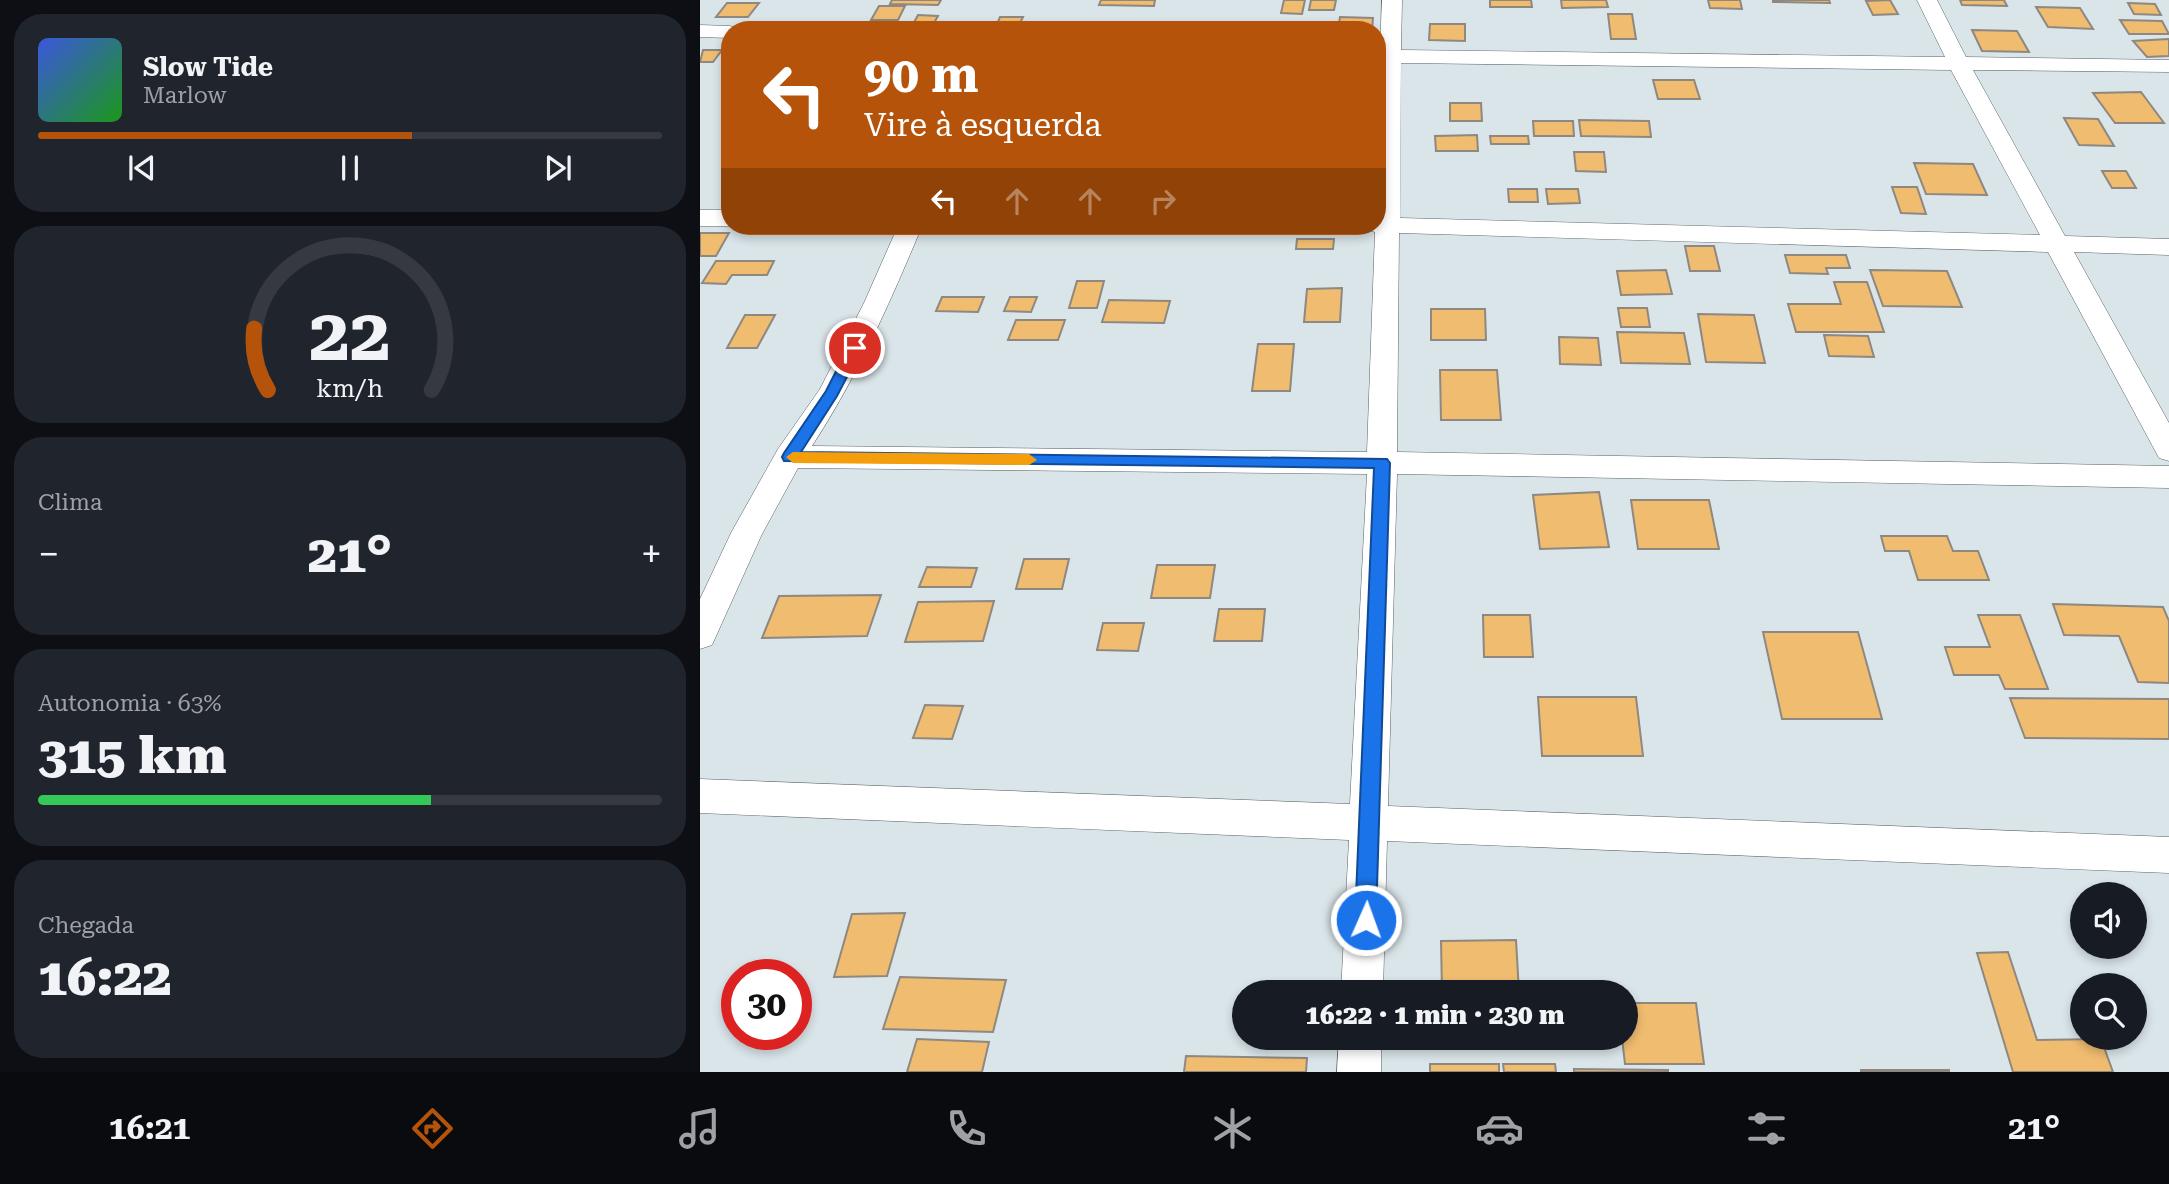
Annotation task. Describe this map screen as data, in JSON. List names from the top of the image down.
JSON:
{
  "page": {
    "turn": ["90 m", "Vire à esquerda"],
    "song": ["Slow Tide", "Marlow"],
    "tile": [
      "Clima",
      ["Autonomia · 63%", "315 km"],
      ["Chegada", "16:22"]
    ],
    "heat": ["−", "21°", "+"],
    "limit": "30",
    "trip": "16:22 · 1 min · 230 m",
    "tabs": ["16:21", "21°"],
    "gauge": ["22", "km/h"]
  }
}
